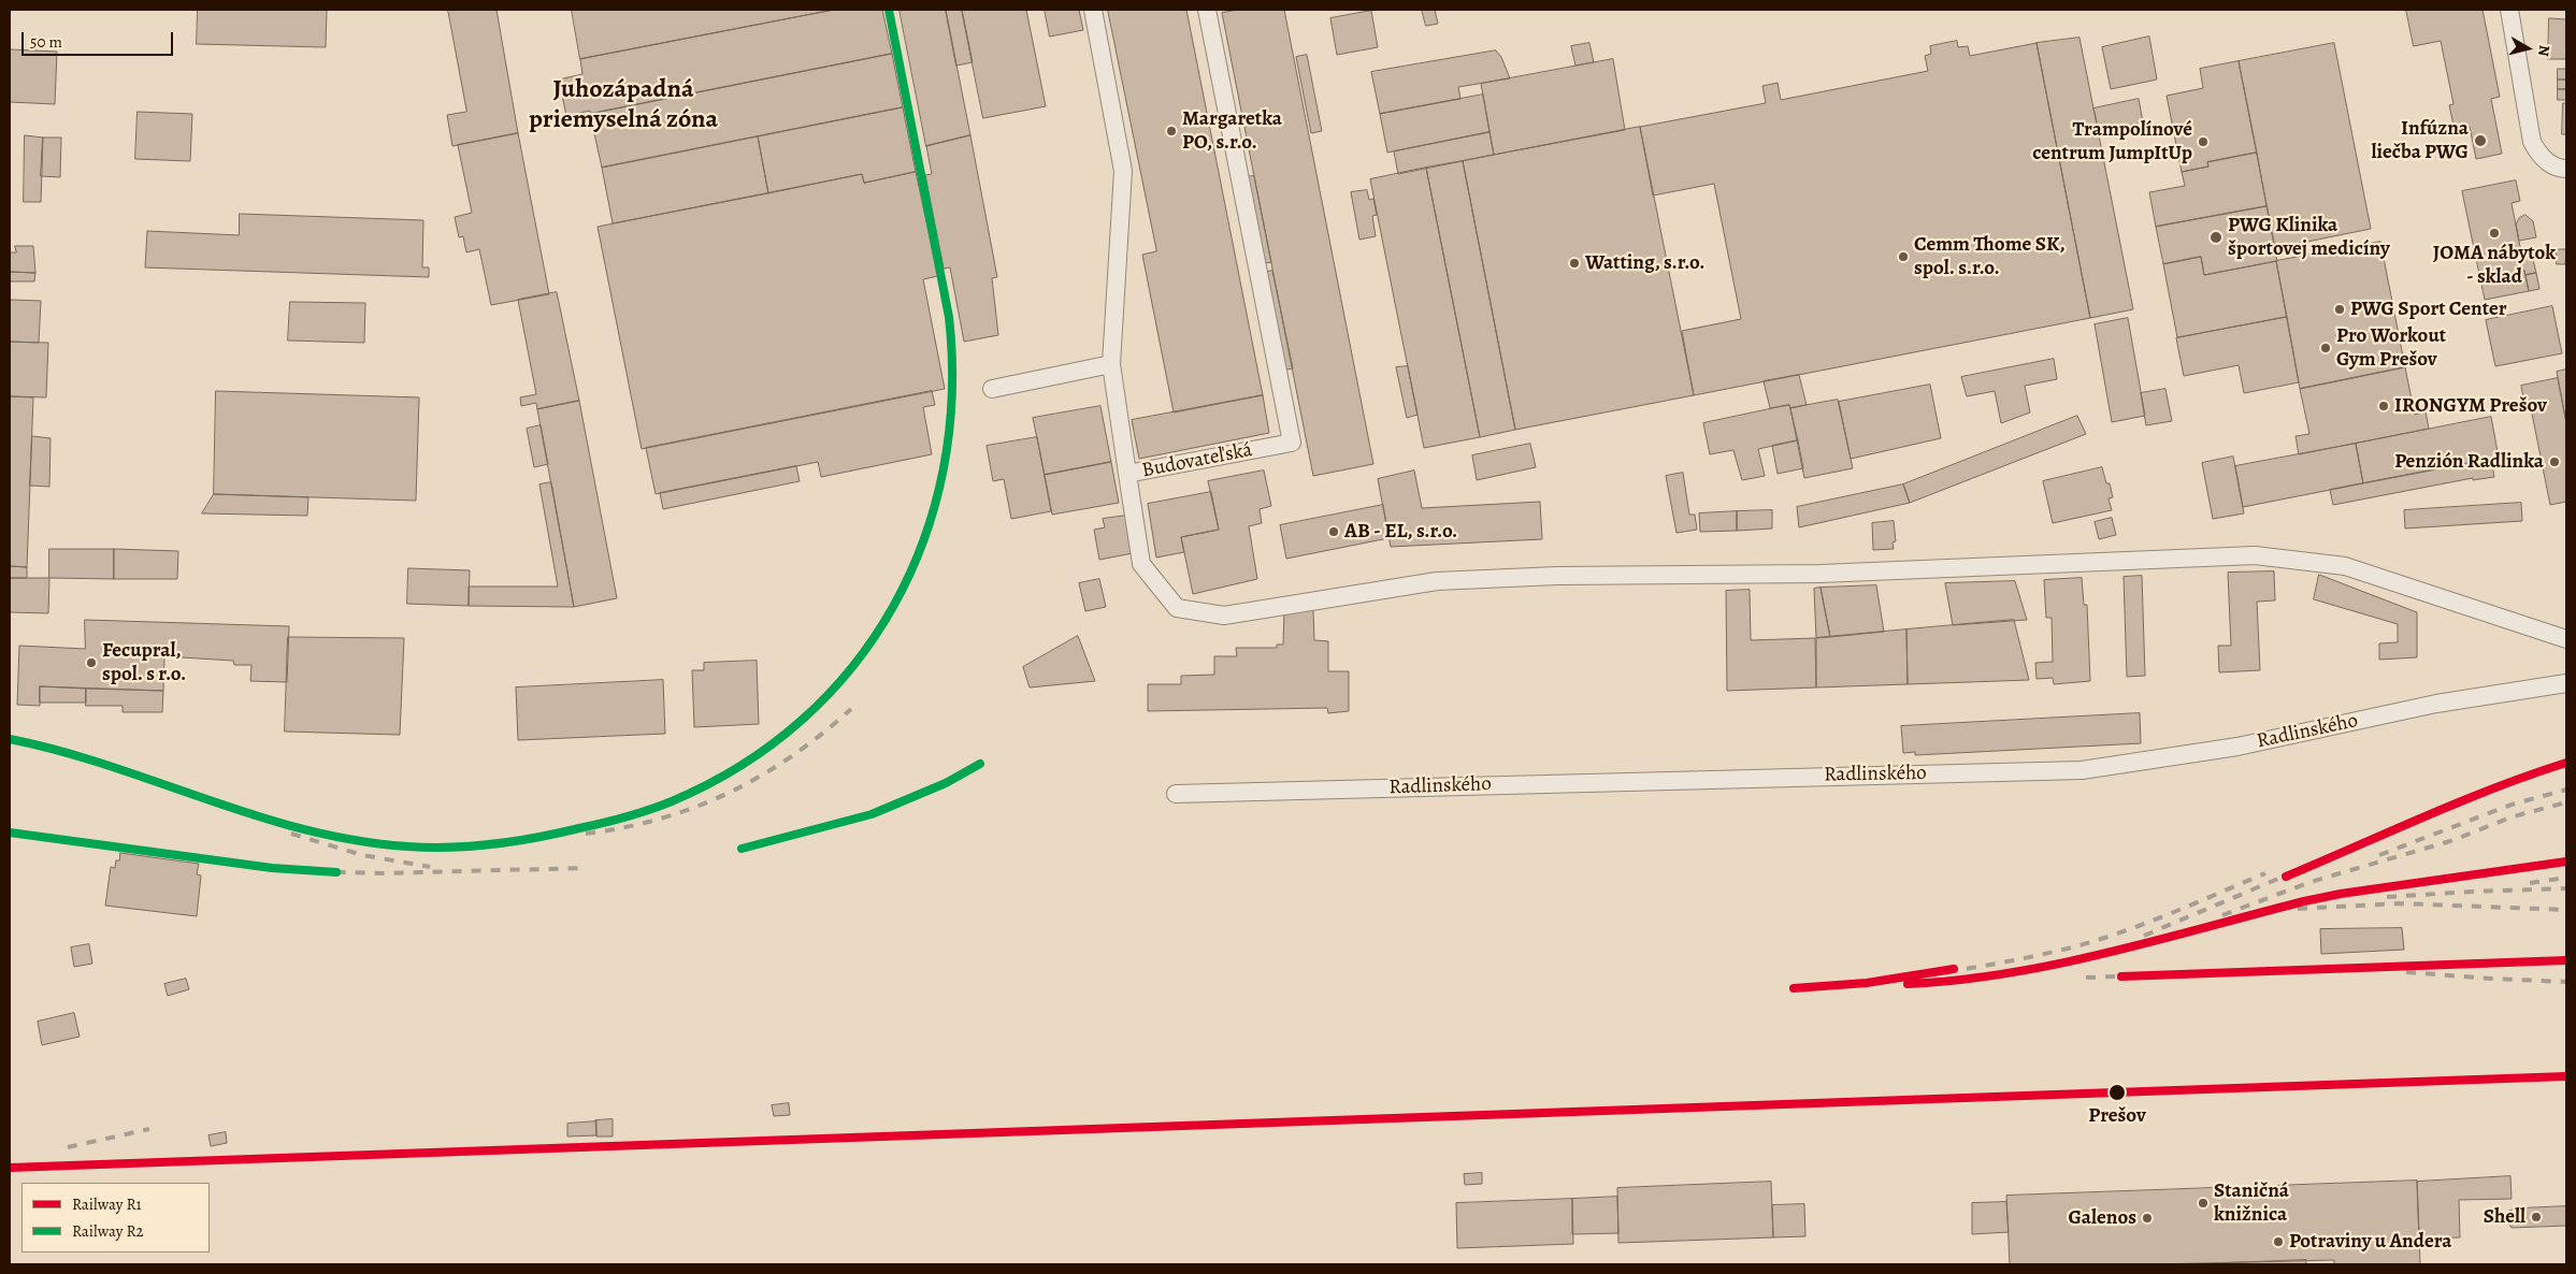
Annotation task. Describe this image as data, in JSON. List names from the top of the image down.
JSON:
{
  "streets": {
    "street": ["Budovateľská", "Radlinského"]
  },
  "districts": ["Juhozápadná priemyselná zóna"],
  "places": [
    "Margaretka PO, s.r.o.",
    "Infúzna liečba PWG",
    "Trampolínové centrum JumpItUp",
    "JOMA nábytok - sklad",
    "PWG Klinika športovej medicíny",
    "Cemm Thome SK, spol. s.r.o.",
    "Watting, s.r.o.",
    "PWG Sport Center",
    "Pro Workout Gym Prešov",
    "IRONGYM Prešov",
    "Penzión Radlinka",
    "AB - EL, s.r.o.",
    "Fecupral, spol. s r.o.",
    "Prešov",
    "Staničná knižnica",
    "Shell",
    "Galenos",
    "Potraviny u Andera"
  ],
  "lines": ["rail line R2", "rail line R1"],
  "legend": ["Railway R1", "Railway R2"],
  "scale_bar": "50 m",
  "north": "right"
}
